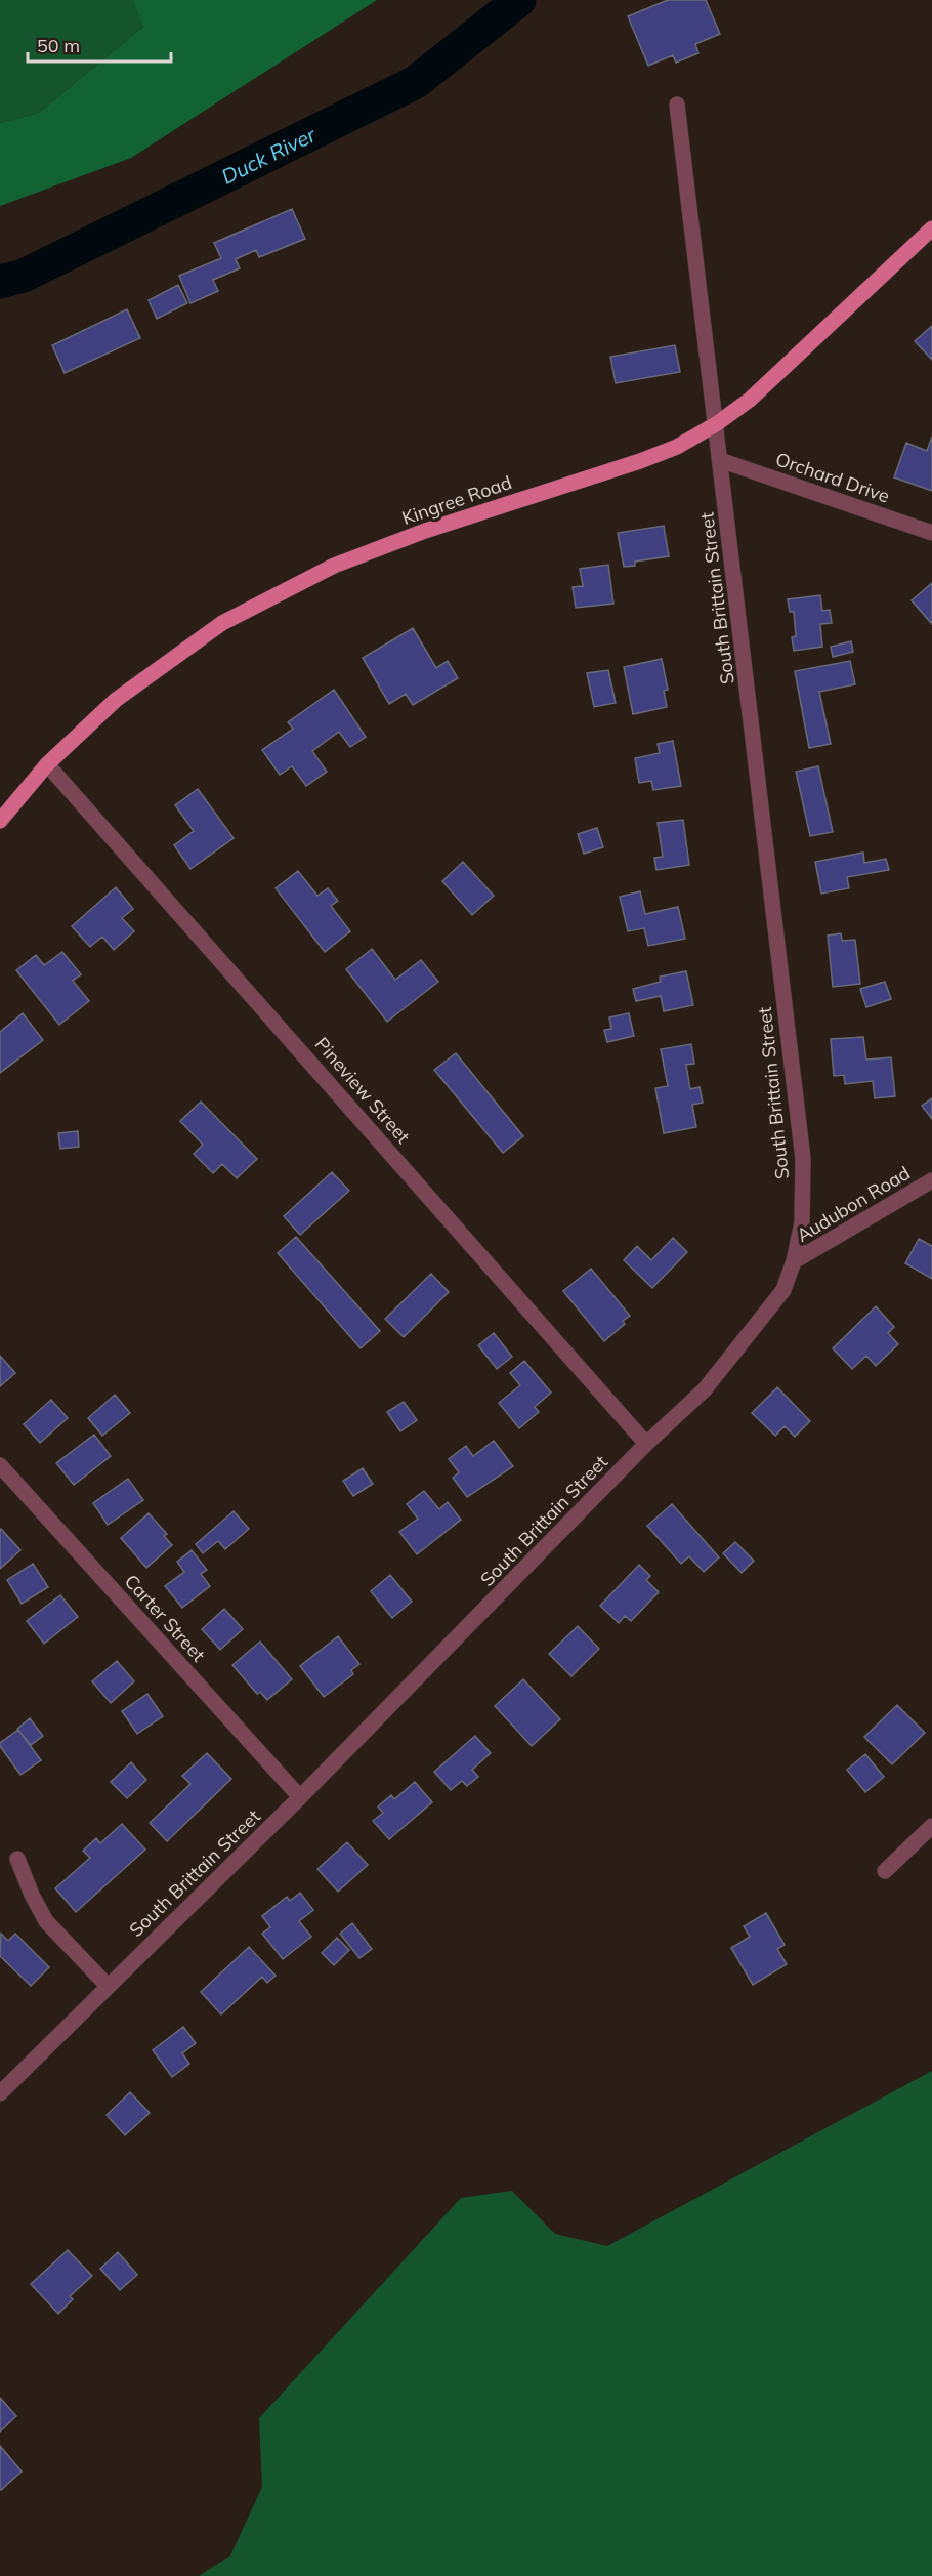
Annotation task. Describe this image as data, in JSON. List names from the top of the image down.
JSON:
{
  "streets": {
    "main road": ["Kingree Road"],
    "street": [
      "Orchard Drive",
      "South Brittain Street",
      "Pineview Street",
      "Audubon Road",
      "Carter Street"
    ]
  },
  "crossings": [
    ["Orchard Drive", "South Brittain Street"],
    ["Kingree Road", "South Brittain Street"],
    ["Kingree Road", "Pineview Street"],
    ["South Brittain Street", "Pineview Street"],
    ["South Brittain Street", "Audubon Road"],
    ["South Brittain Street", "Carter Street"]
  ],
  "water": ["Duck River"],
  "scale_bar": "50 m"
}
